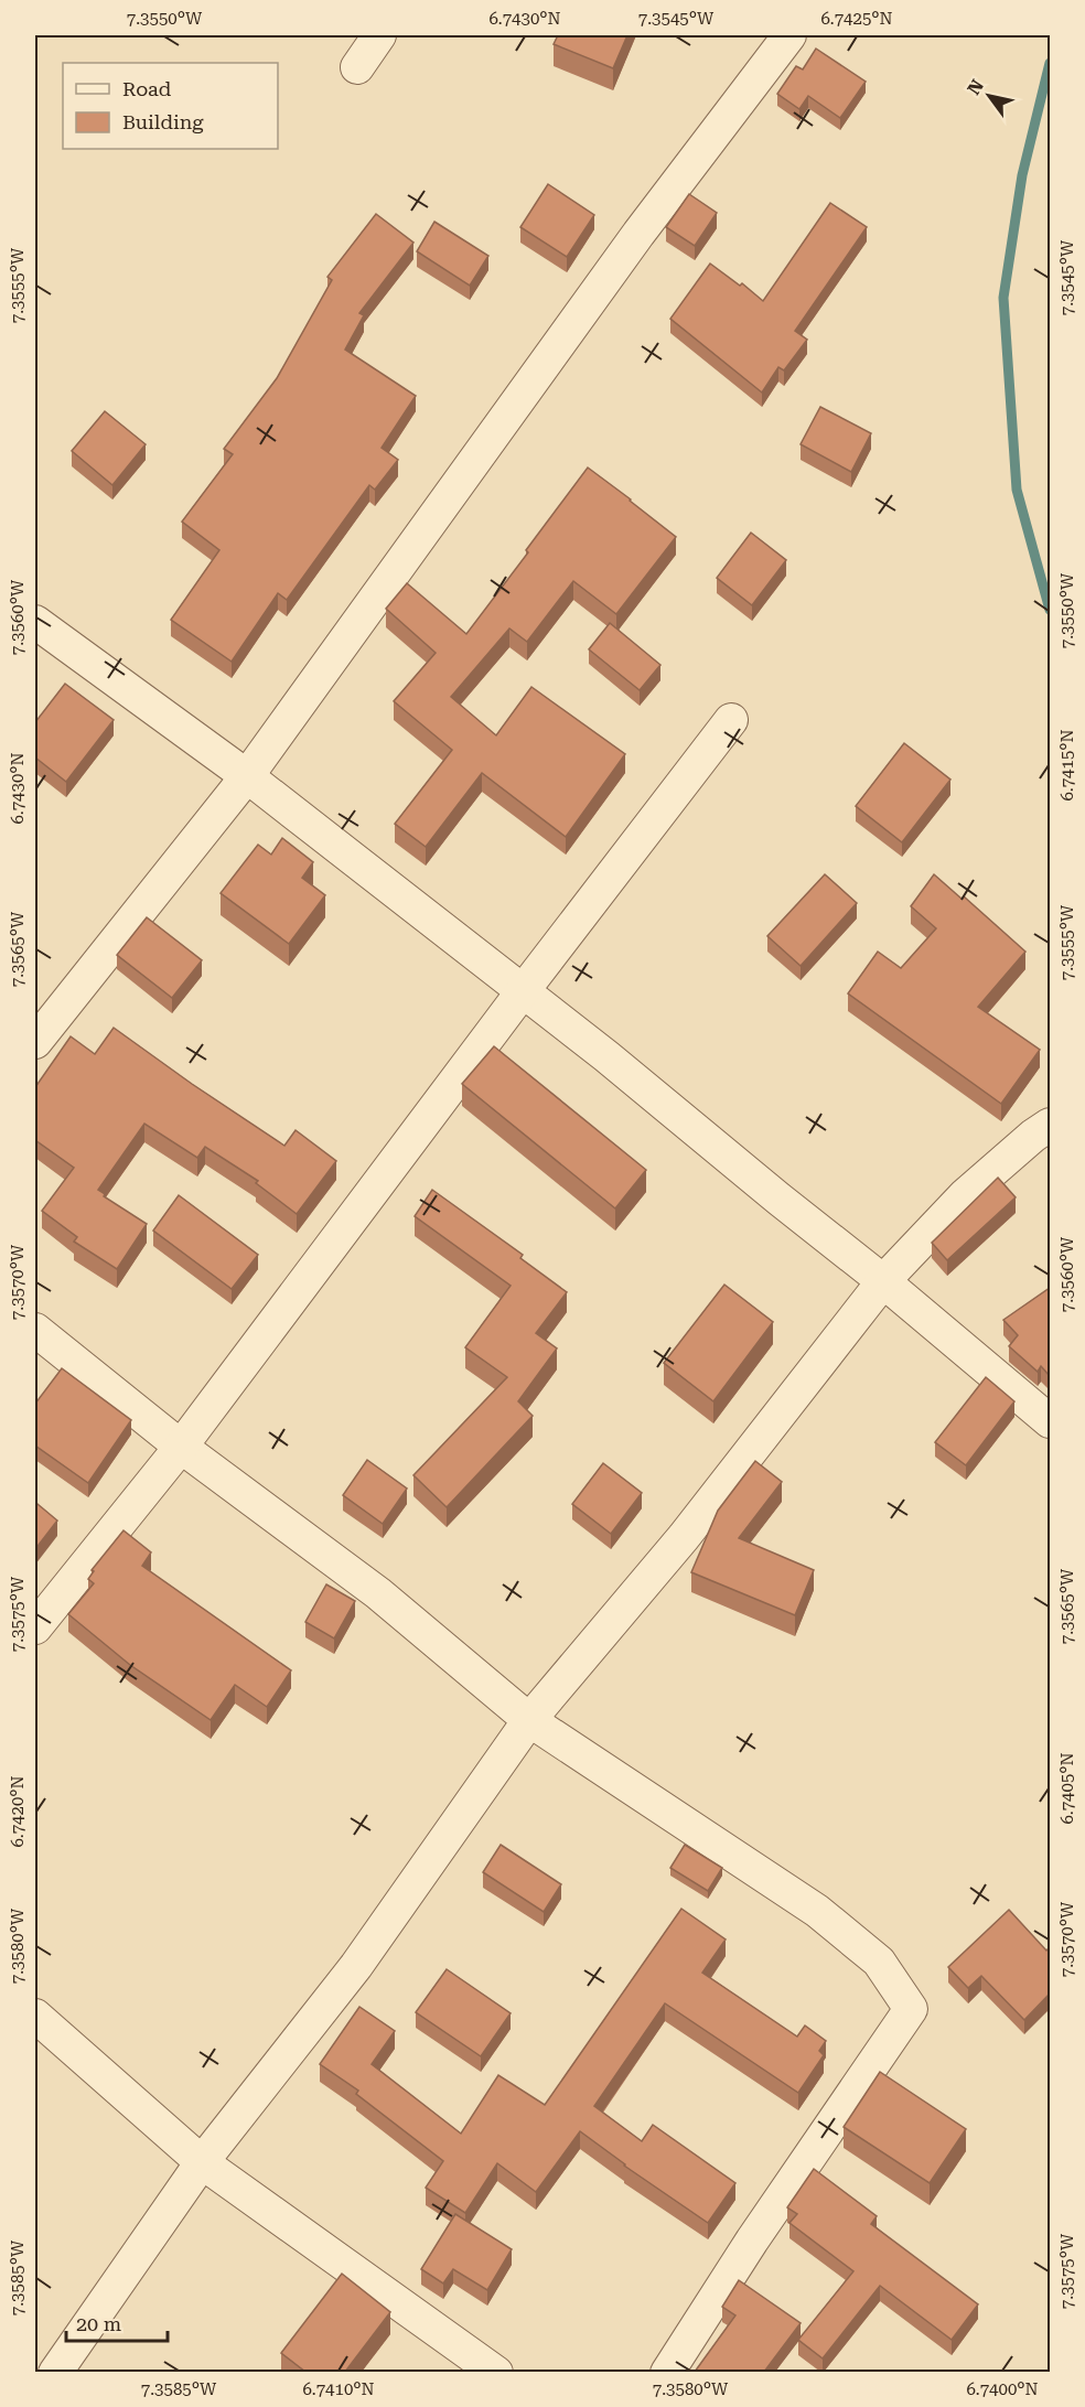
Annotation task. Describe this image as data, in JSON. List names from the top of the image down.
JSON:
{
  "legend": ["Road", "Building"],
  "scale_bar": "20 m",
  "north": "top left",
  "coordinates": [
    "7.3550°W",
    "6.7430°N",
    "7.3545°W",
    "6.7425°N",
    "7.3555°W",
    "7.3560°W",
    "6.7415°N",
    "7.3565°W",
    "7.3570°W",
    "7.3575°W",
    "6.7405°N",
    "6.7420°N",
    "7.3580°W",
    "7.3585°W",
    "6.7410°N",
    "6.7400°N"
  ]
}
